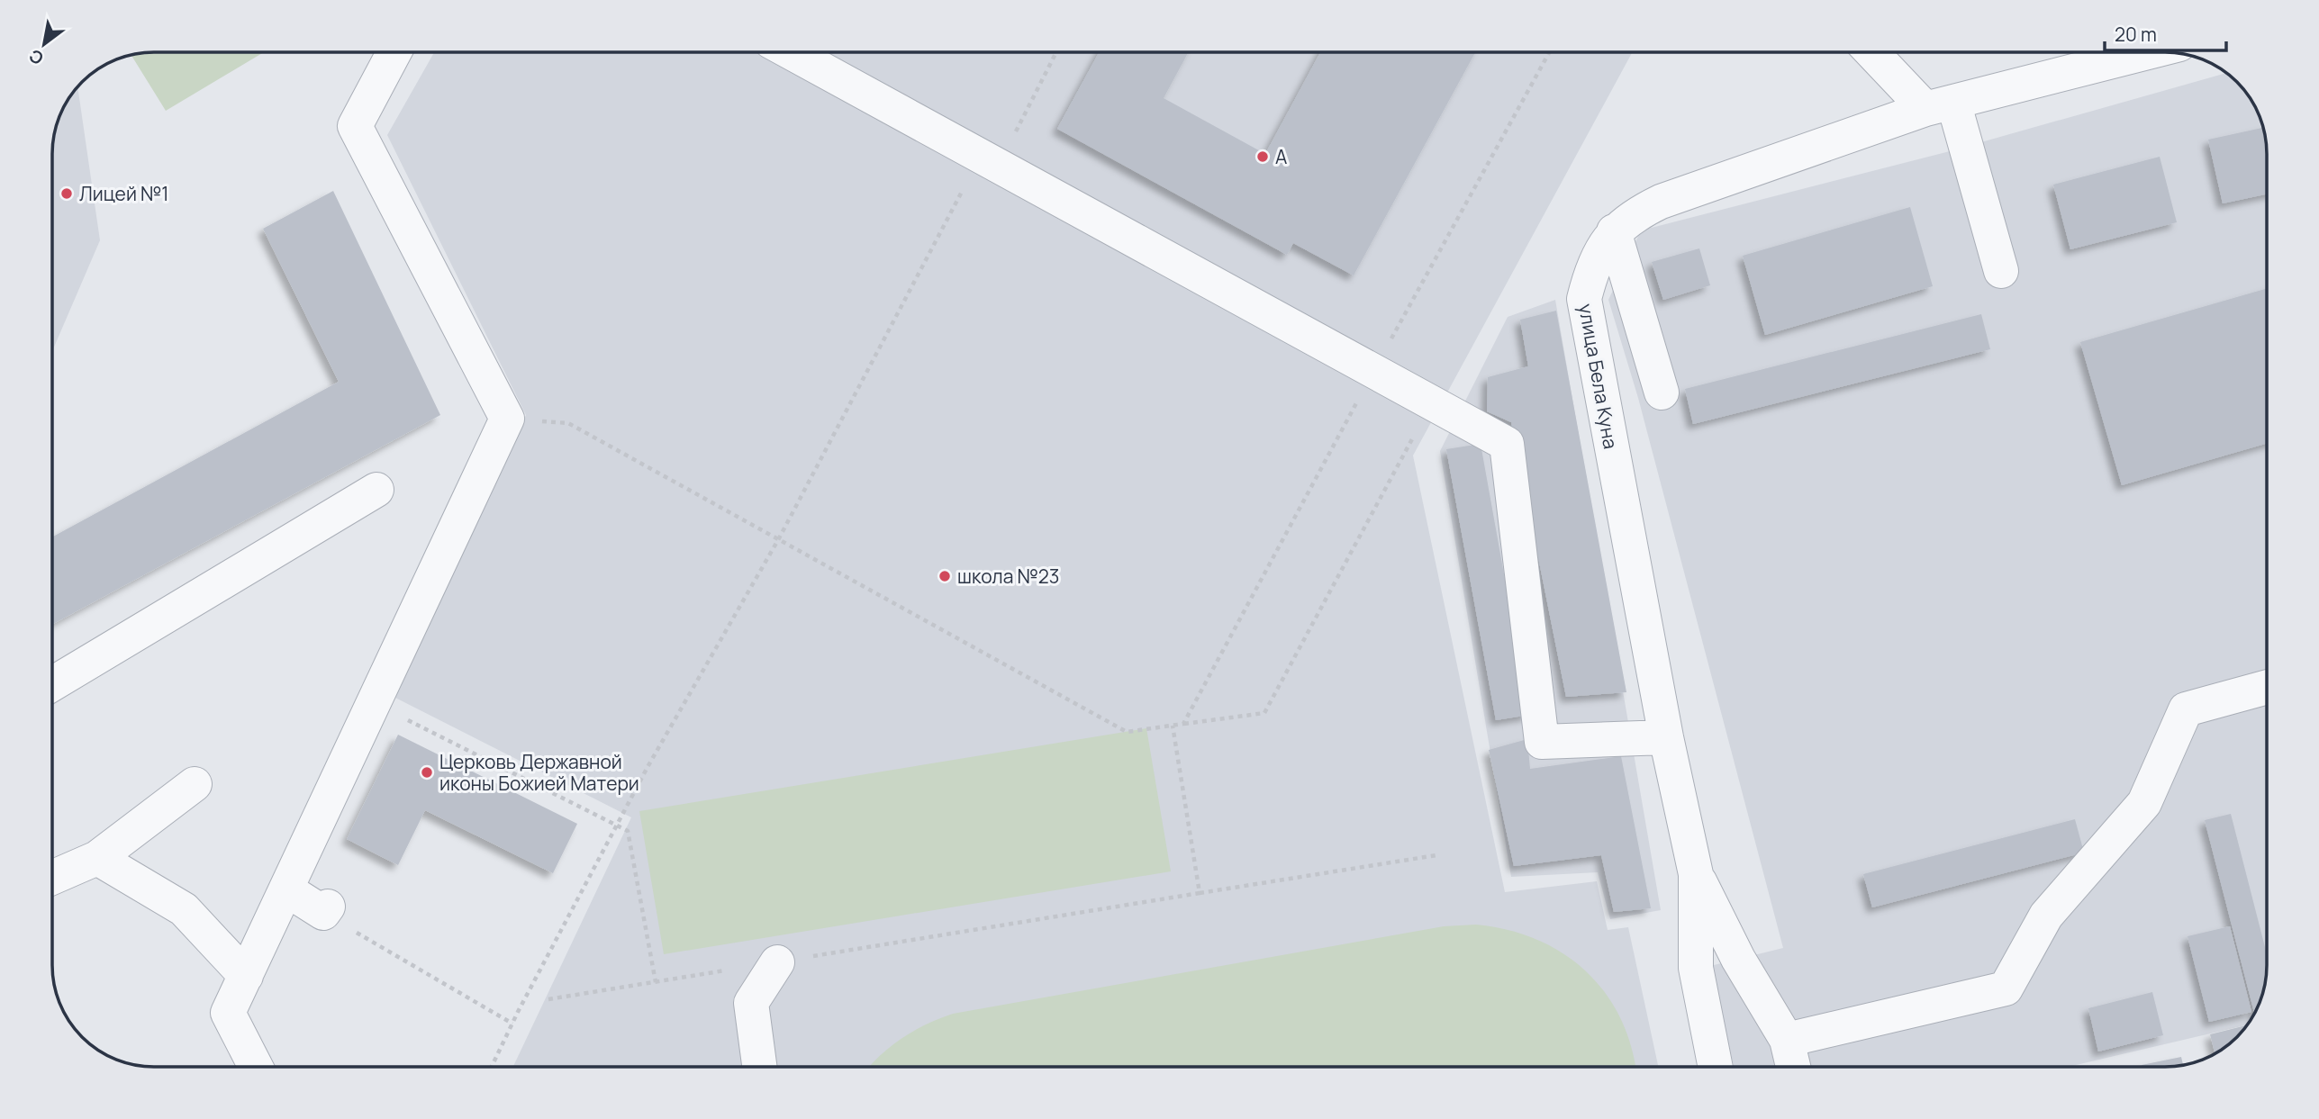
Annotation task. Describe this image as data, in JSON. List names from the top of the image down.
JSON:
{
  "streets": {
    "street": ["улица Бела Куна"]
  },
  "places": [
    "А",
    "Лицей №1",
    "школа №23",
    "Церковь Державной иконы Божией Матери"
  ],
  "scale_bar": "20 m",
  "north": "bottom left"
}
